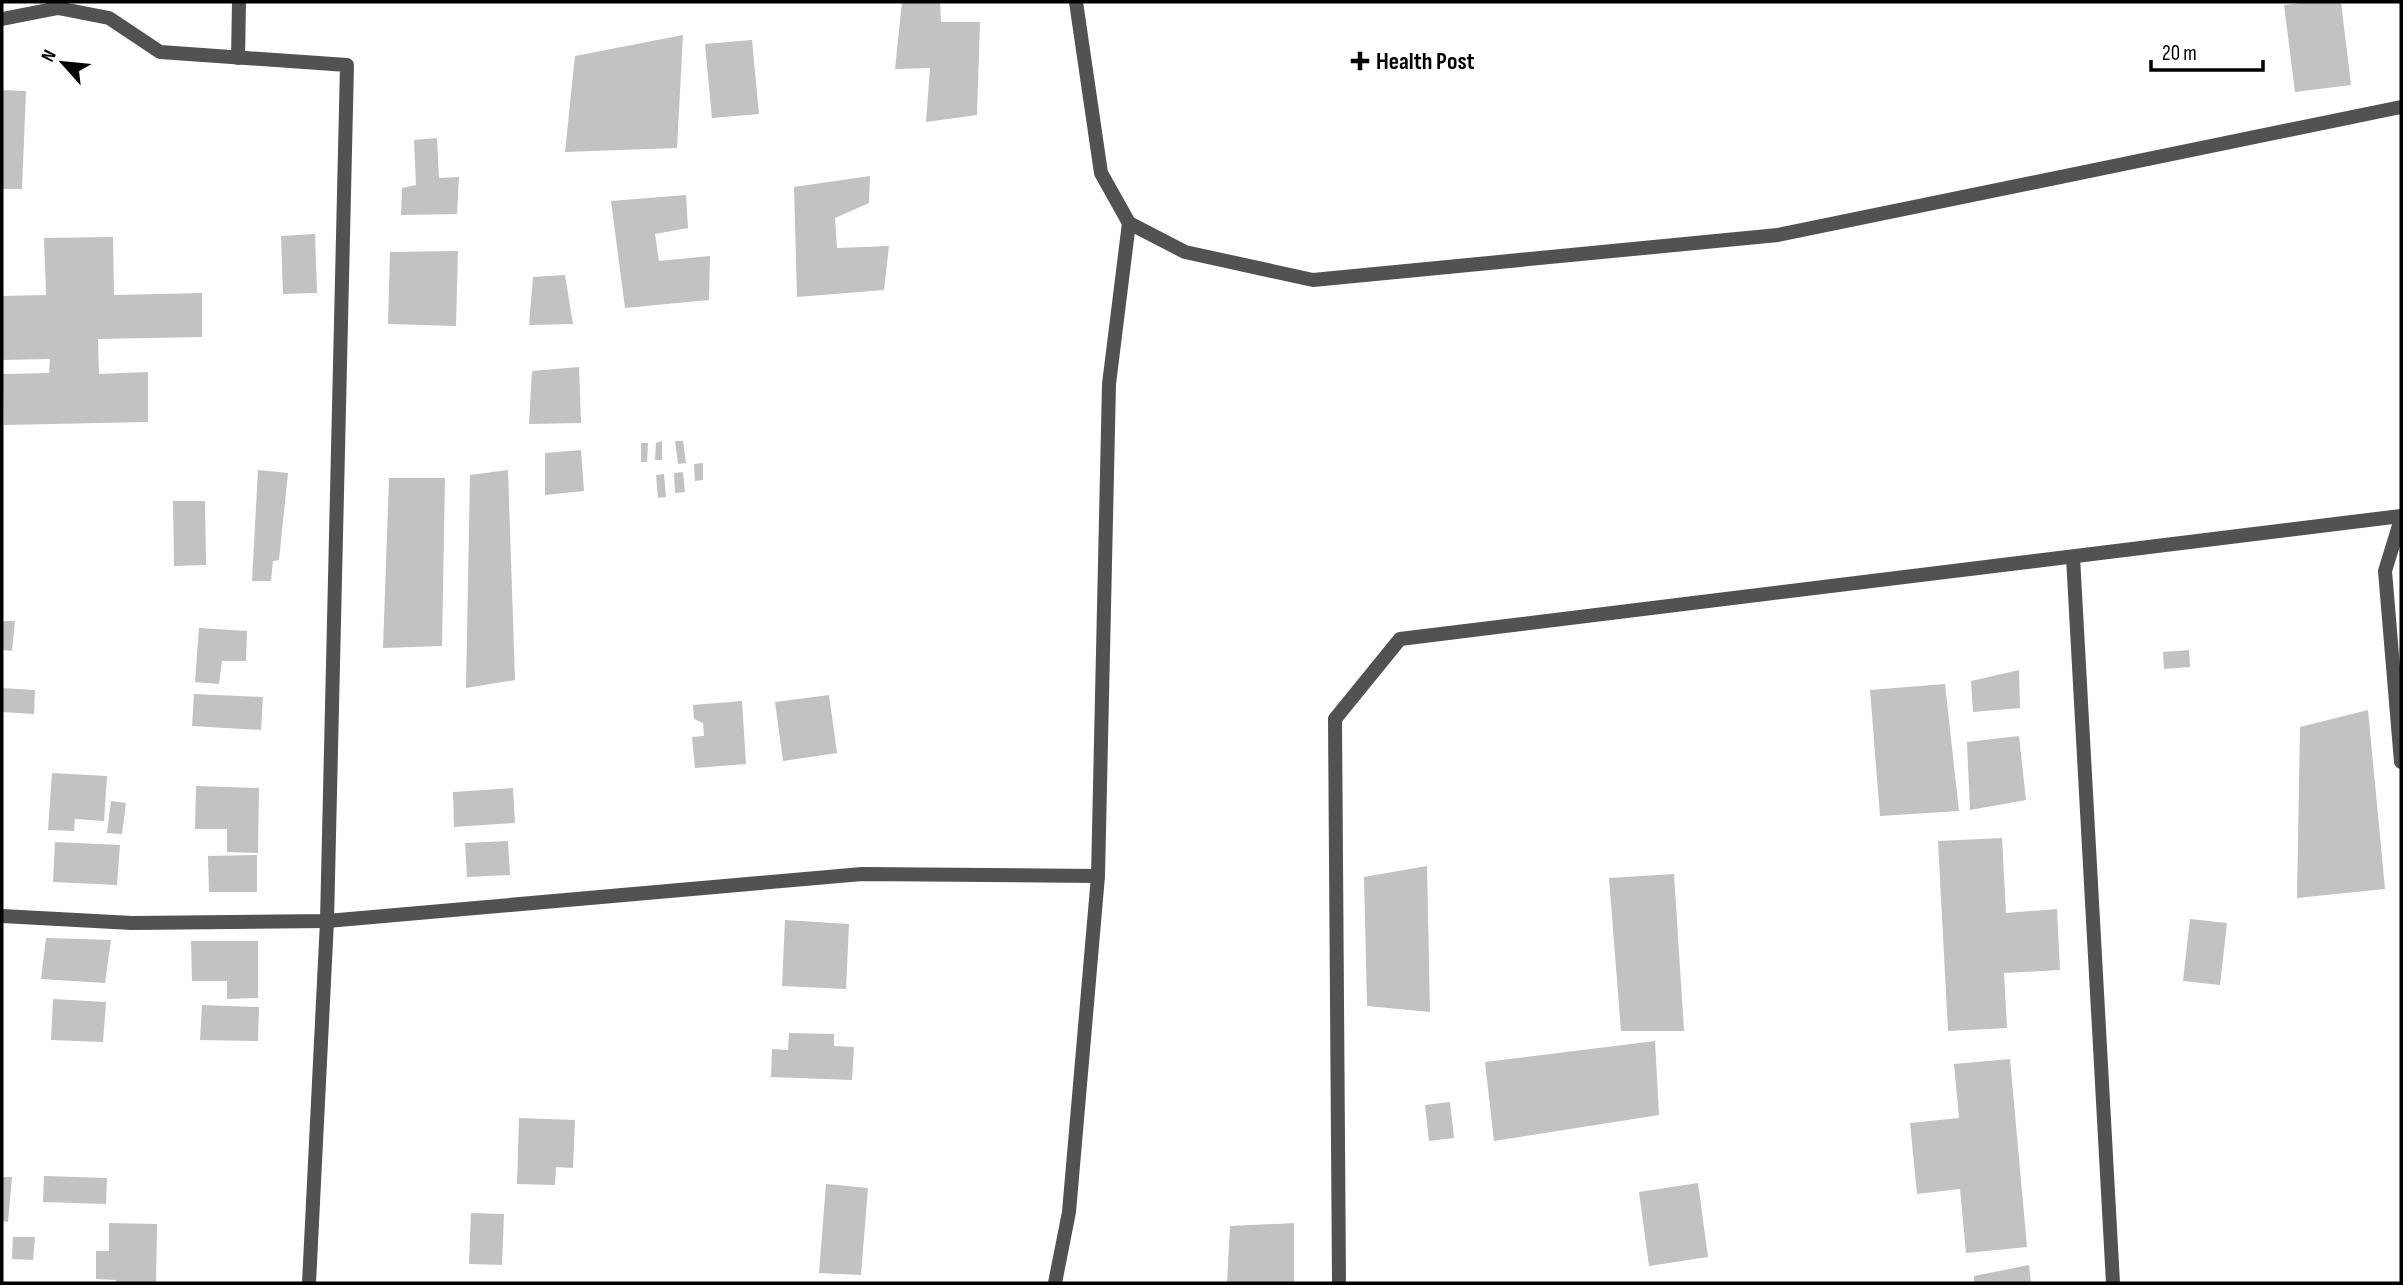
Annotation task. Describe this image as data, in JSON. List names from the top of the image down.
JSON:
{
  "places": {
    "health": ["Health Post"]
  },
  "scale_bar": "20 m",
  "north": "top left"
}
